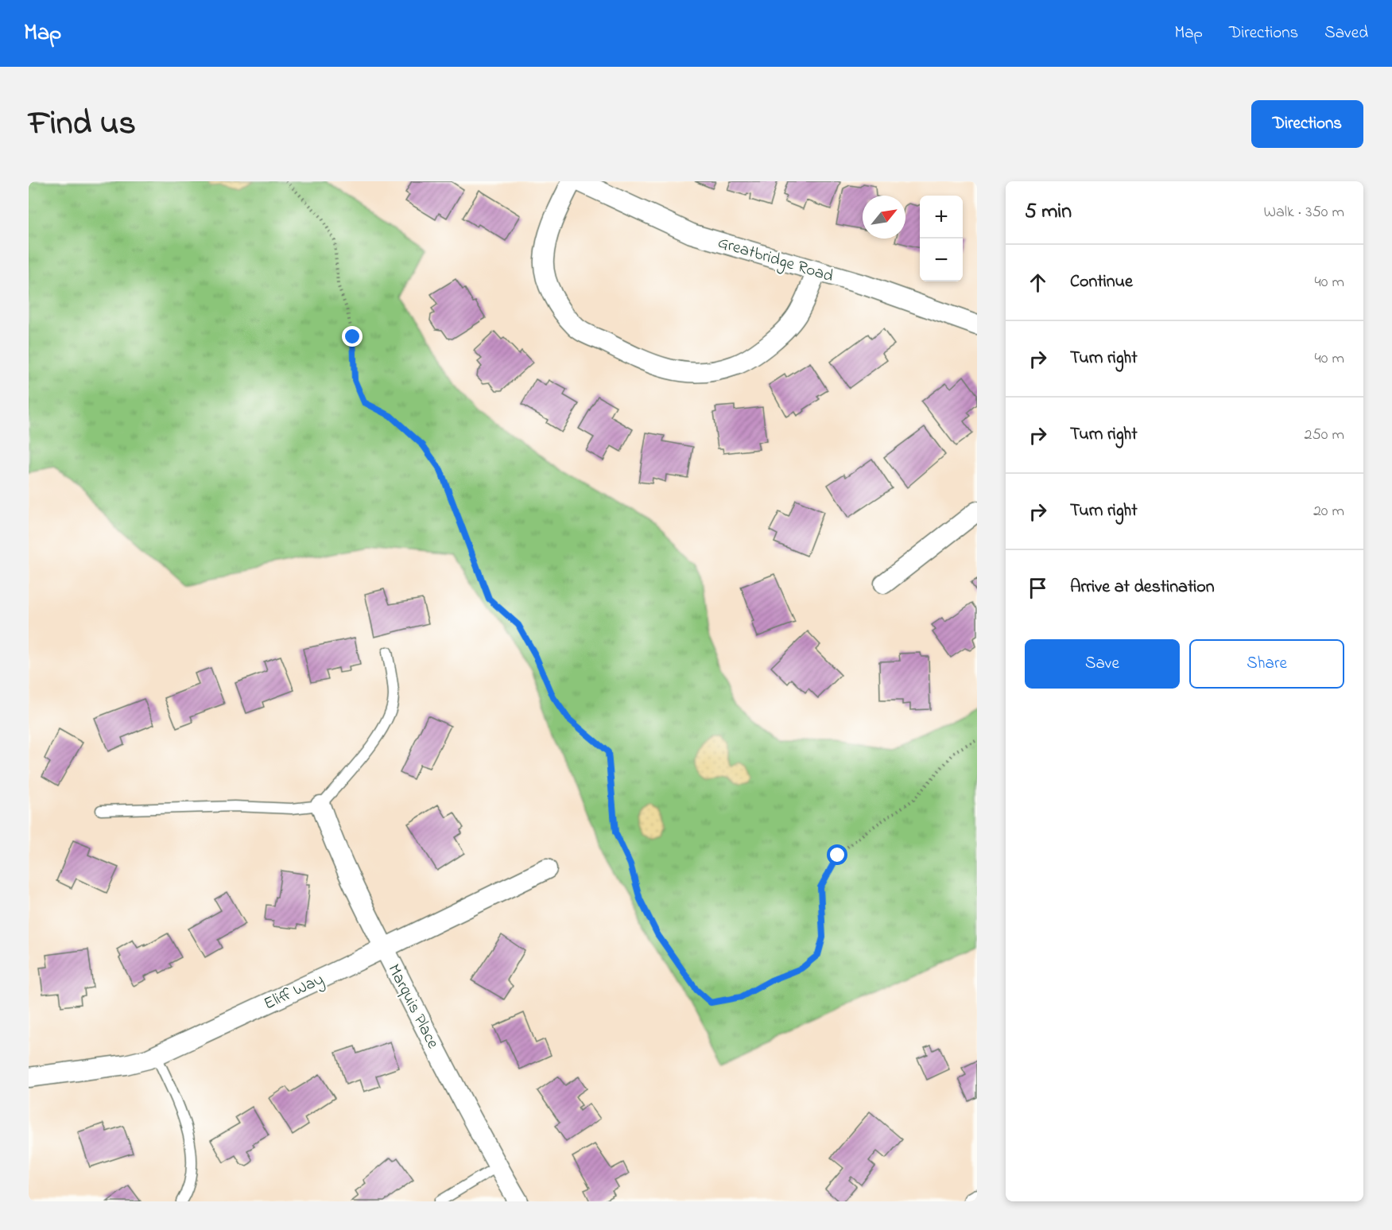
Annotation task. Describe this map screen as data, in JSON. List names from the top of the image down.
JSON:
{
  "streets": {
    "street": ["Greatbridge Road", "Eliff Way", "Marquis Place"]
  },
  "crossings": [
    ["Eliff Way", "Marquis Place"]
  ],
  "north": "top right",
  "page": {
    "header": "Map",
    "nav": ["Map", "Directions", "Saved"],
    "title": "Find us",
    "buttons": [
      "Directions",
      ["Save", "Share"]
    ],
    "heading": ["5 min", "Walk · 350 m"],
    "map_buttons": ["+", "−"],
    "list": [
      ["Continue", "40 m"],
      ["Turn right", "40 m"],
      ["Turn right", "250 m"],
      ["Turn right", "20 m"],
      "Arrive at destination"
    ]
  }
}
